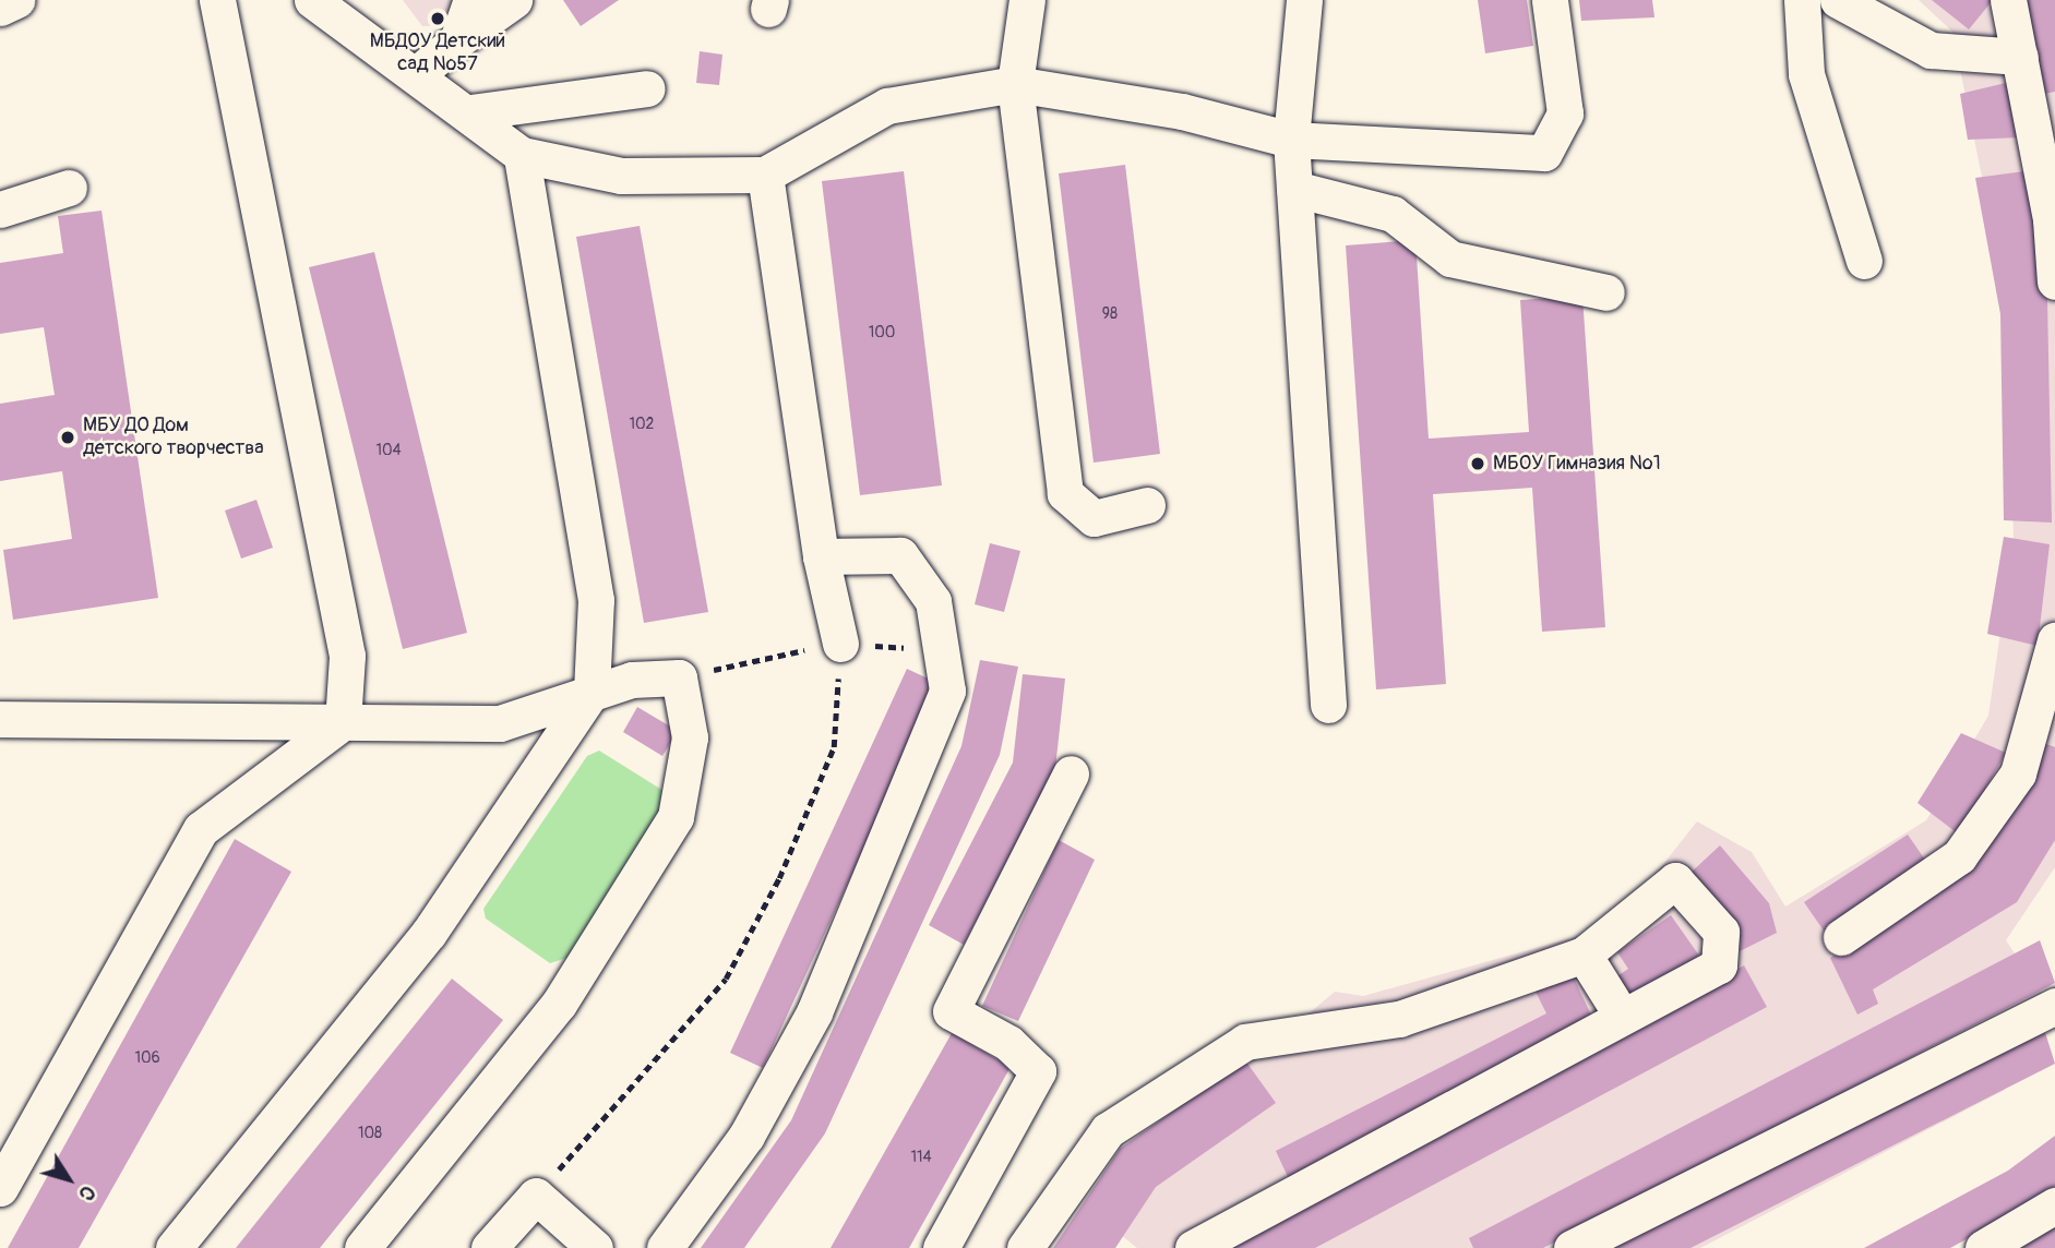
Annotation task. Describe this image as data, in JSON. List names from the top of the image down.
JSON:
{
  "places": ["МБДОУ Детский сад №57", "МБУ ДО Дом детского творчества", "МБОУ Гимназия №1"],
  "house_numbers": [
    "98",
    "100",
    "102",
    "104",
    "106",
    "108",
    "114"
  ],
  "north": "bottom right"
}
